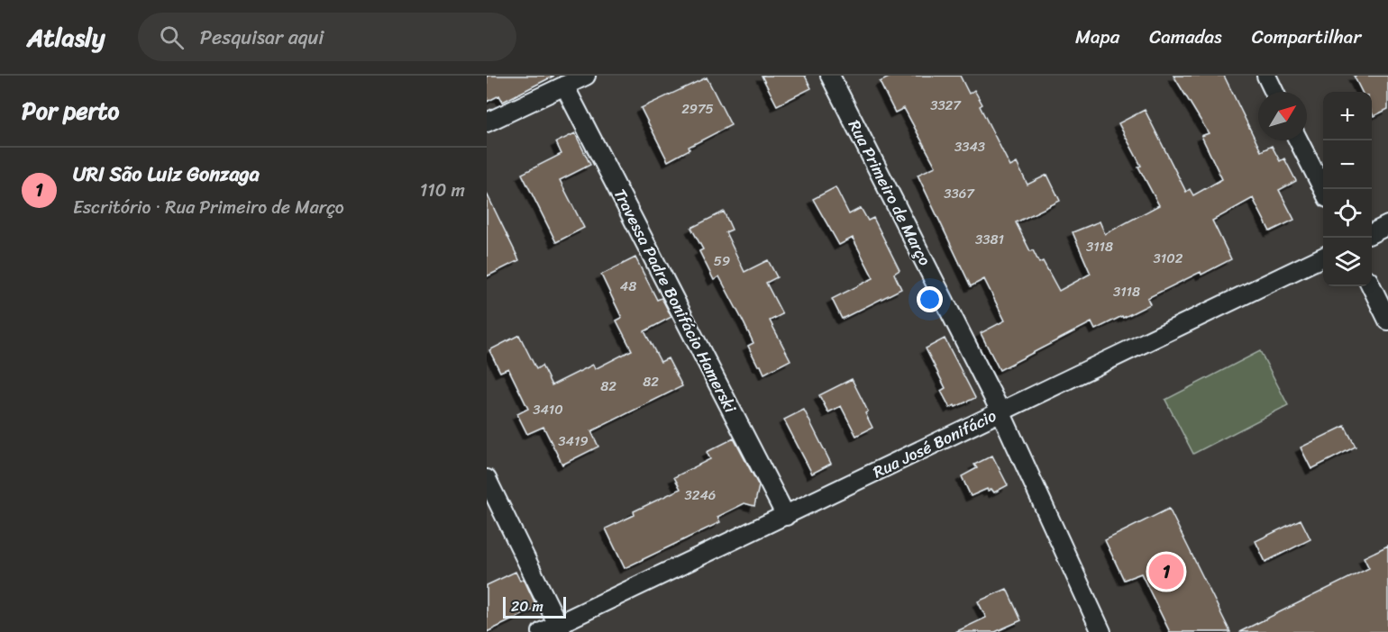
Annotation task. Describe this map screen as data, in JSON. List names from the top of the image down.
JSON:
{
  "streets": {
    "street": ["Rua Primeiro de Março", "Travessa Padre Bonifácio Hamerski", "Rua José Bonifácio"]
  },
  "crossings": [
    ["Rua Primeiro de Março", "Rua José Bonifácio"],
    ["Travessa Padre Bonifácio Hamerski", "Rua José Bonifácio"]
  ],
  "house_numbers": [
    "3327",
    "2975",
    "3343",
    "3367",
    "3381",
    "3118",
    "3102",
    "59",
    "48",
    "3118",
    "82",
    "82",
    "3410",
    "3419",
    "3246"
  ],
  "scale_bar": "20 m",
  "north": "top right",
  "page": {
    "header": "Atlasly",
    "search": "Pesquisar aqui",
    "nav": ["Mapa", "Camadas", "Compartilhar"],
    "heading": "Por perto",
    "map_buttons": ["+", "−"],
    "list": [
      {
        "mark": "1",
        "name": "URI São Luiz Gonzaga",
        "note": "Escritório · Rua Primeiro de Março",
        "value": "110 m"
      }
    ],
    "pins": "1",
    "scale": "20 m"
  }
}
